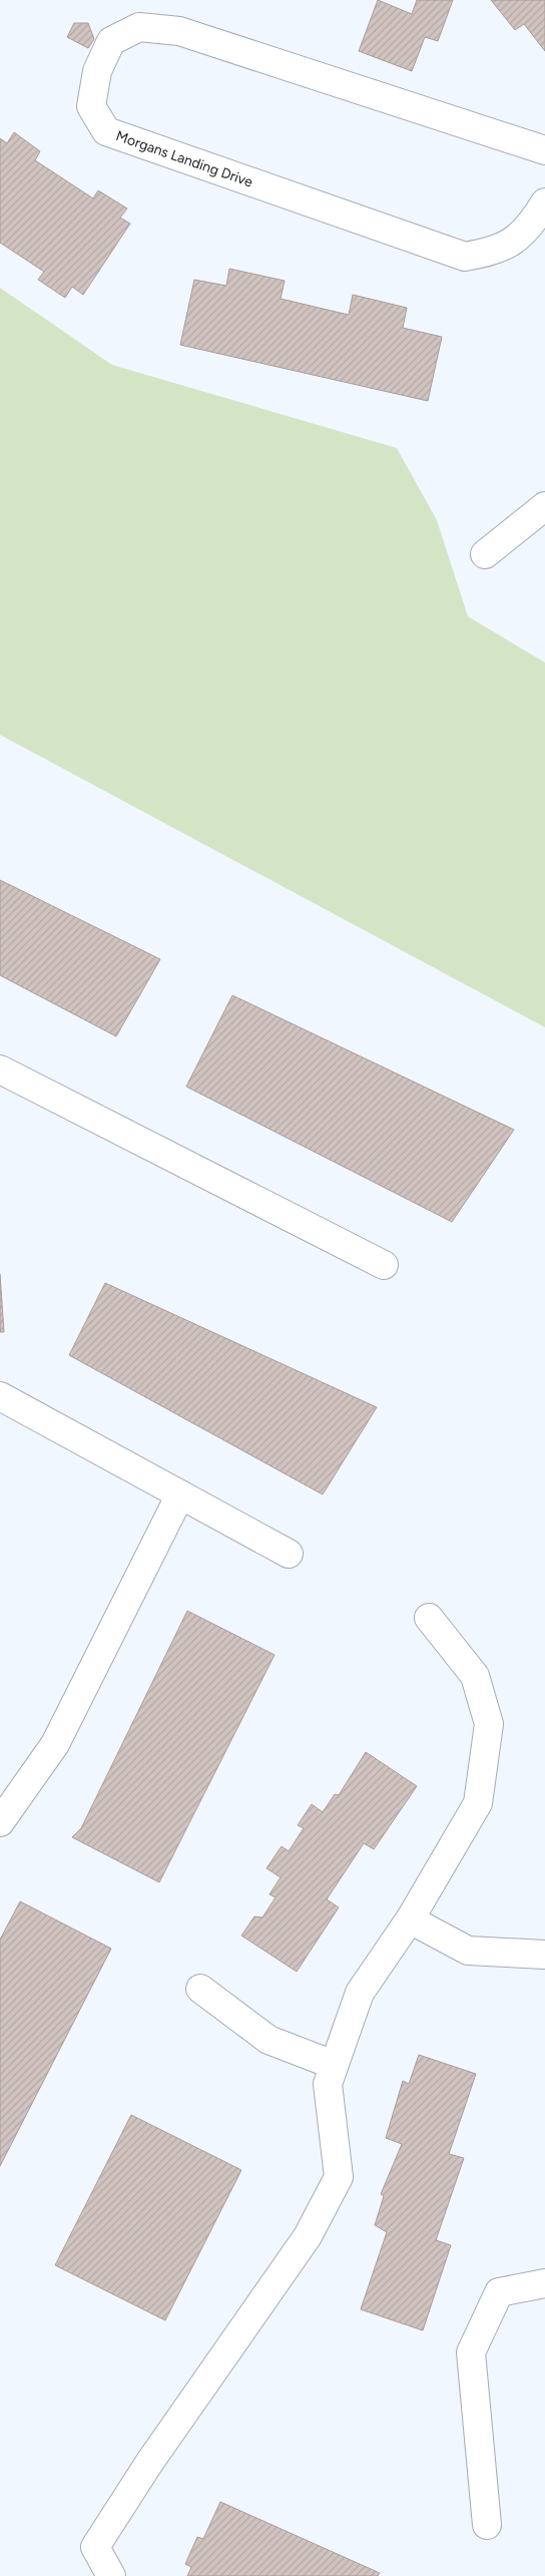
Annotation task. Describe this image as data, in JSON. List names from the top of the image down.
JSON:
{
  "streets": {
    "street": ["Morgans Landing Drive"]
  }
}
